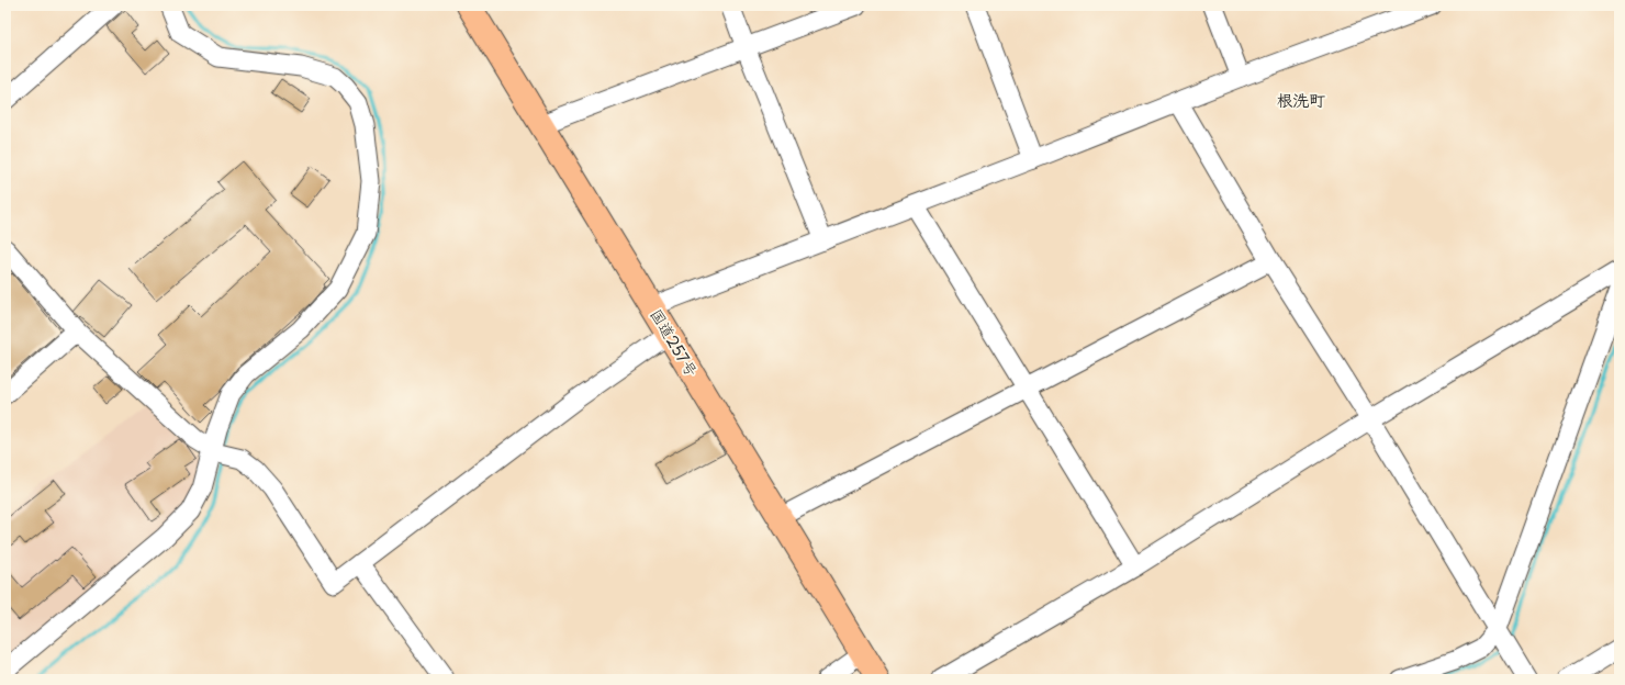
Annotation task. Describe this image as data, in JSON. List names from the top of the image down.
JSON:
{
  "streets": {
    "highway": ["国道257号"]
  },
  "districts": ["根洗町"]
}
